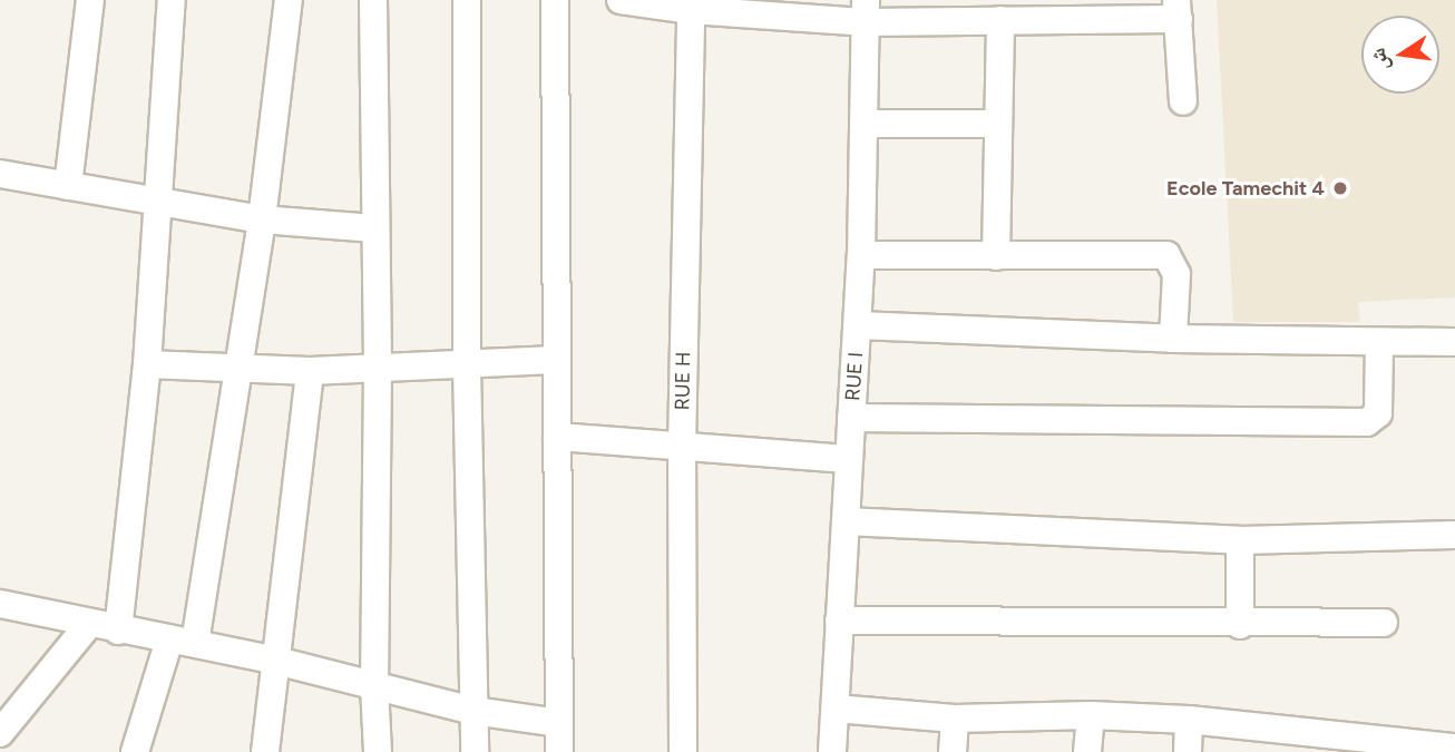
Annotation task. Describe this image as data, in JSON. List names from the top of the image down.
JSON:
{
  "streets": {
    "street": ["RUE I", "RUE H"]
  },
  "places": ["Ecole Tamechit 4"],
  "north": "left"
}
